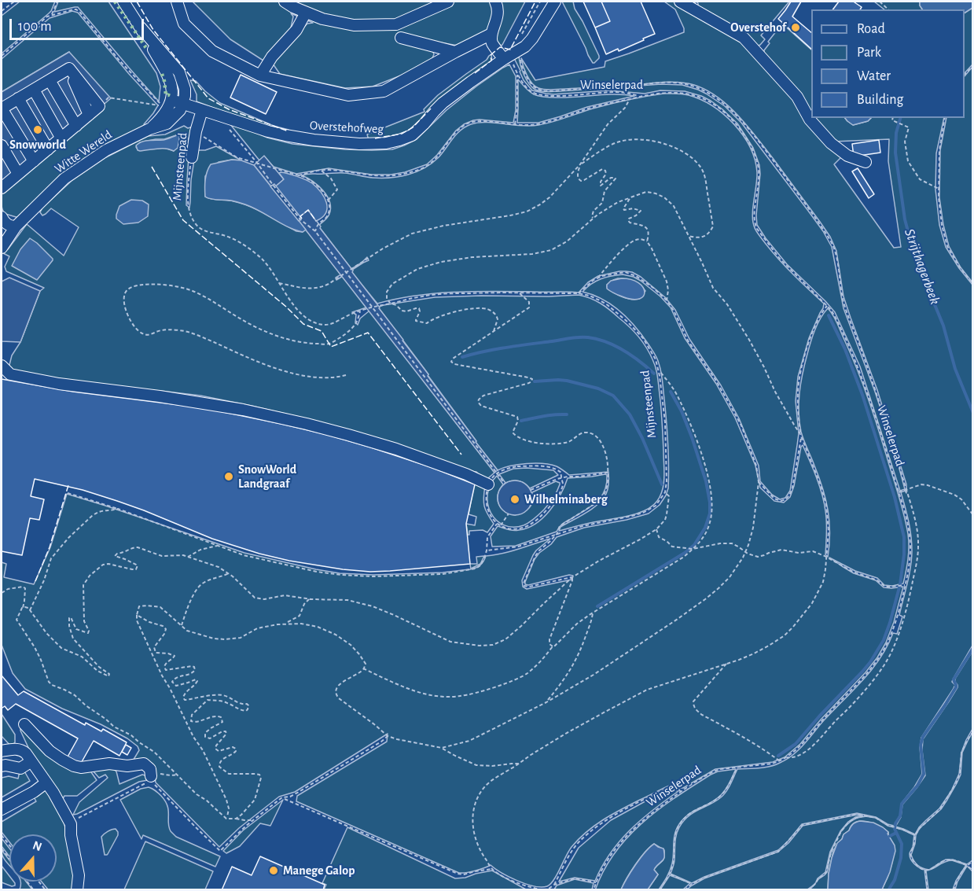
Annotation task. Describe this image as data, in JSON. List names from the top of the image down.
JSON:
{
  "streets": {
    "street": ["Overstehofweg", "Witte Wereld", "Mijnsteenpad"],
    "path": ["Winselerpad"]
  },
  "crossings": [
    ["Winselerpad", "Overstehofweg"],
    ["Winselerpad", "Mijnsteenpad"],
    ["Overstehofweg", "Witte Wereld"],
    ["Overstehofweg", "Mijnsteenpad"]
  ],
  "water": ["Strijthagerbeek"],
  "places": [
    "Overstehof",
    "Snowworld",
    "SnowWorld Landgraaf",
    "Wilhelminaberg",
    "Manege Galop"
  ],
  "legend": [
    "Road",
    "Park",
    "Water",
    "Building"
  ],
  "scale_bar": "100 m",
  "north": "top"
}
